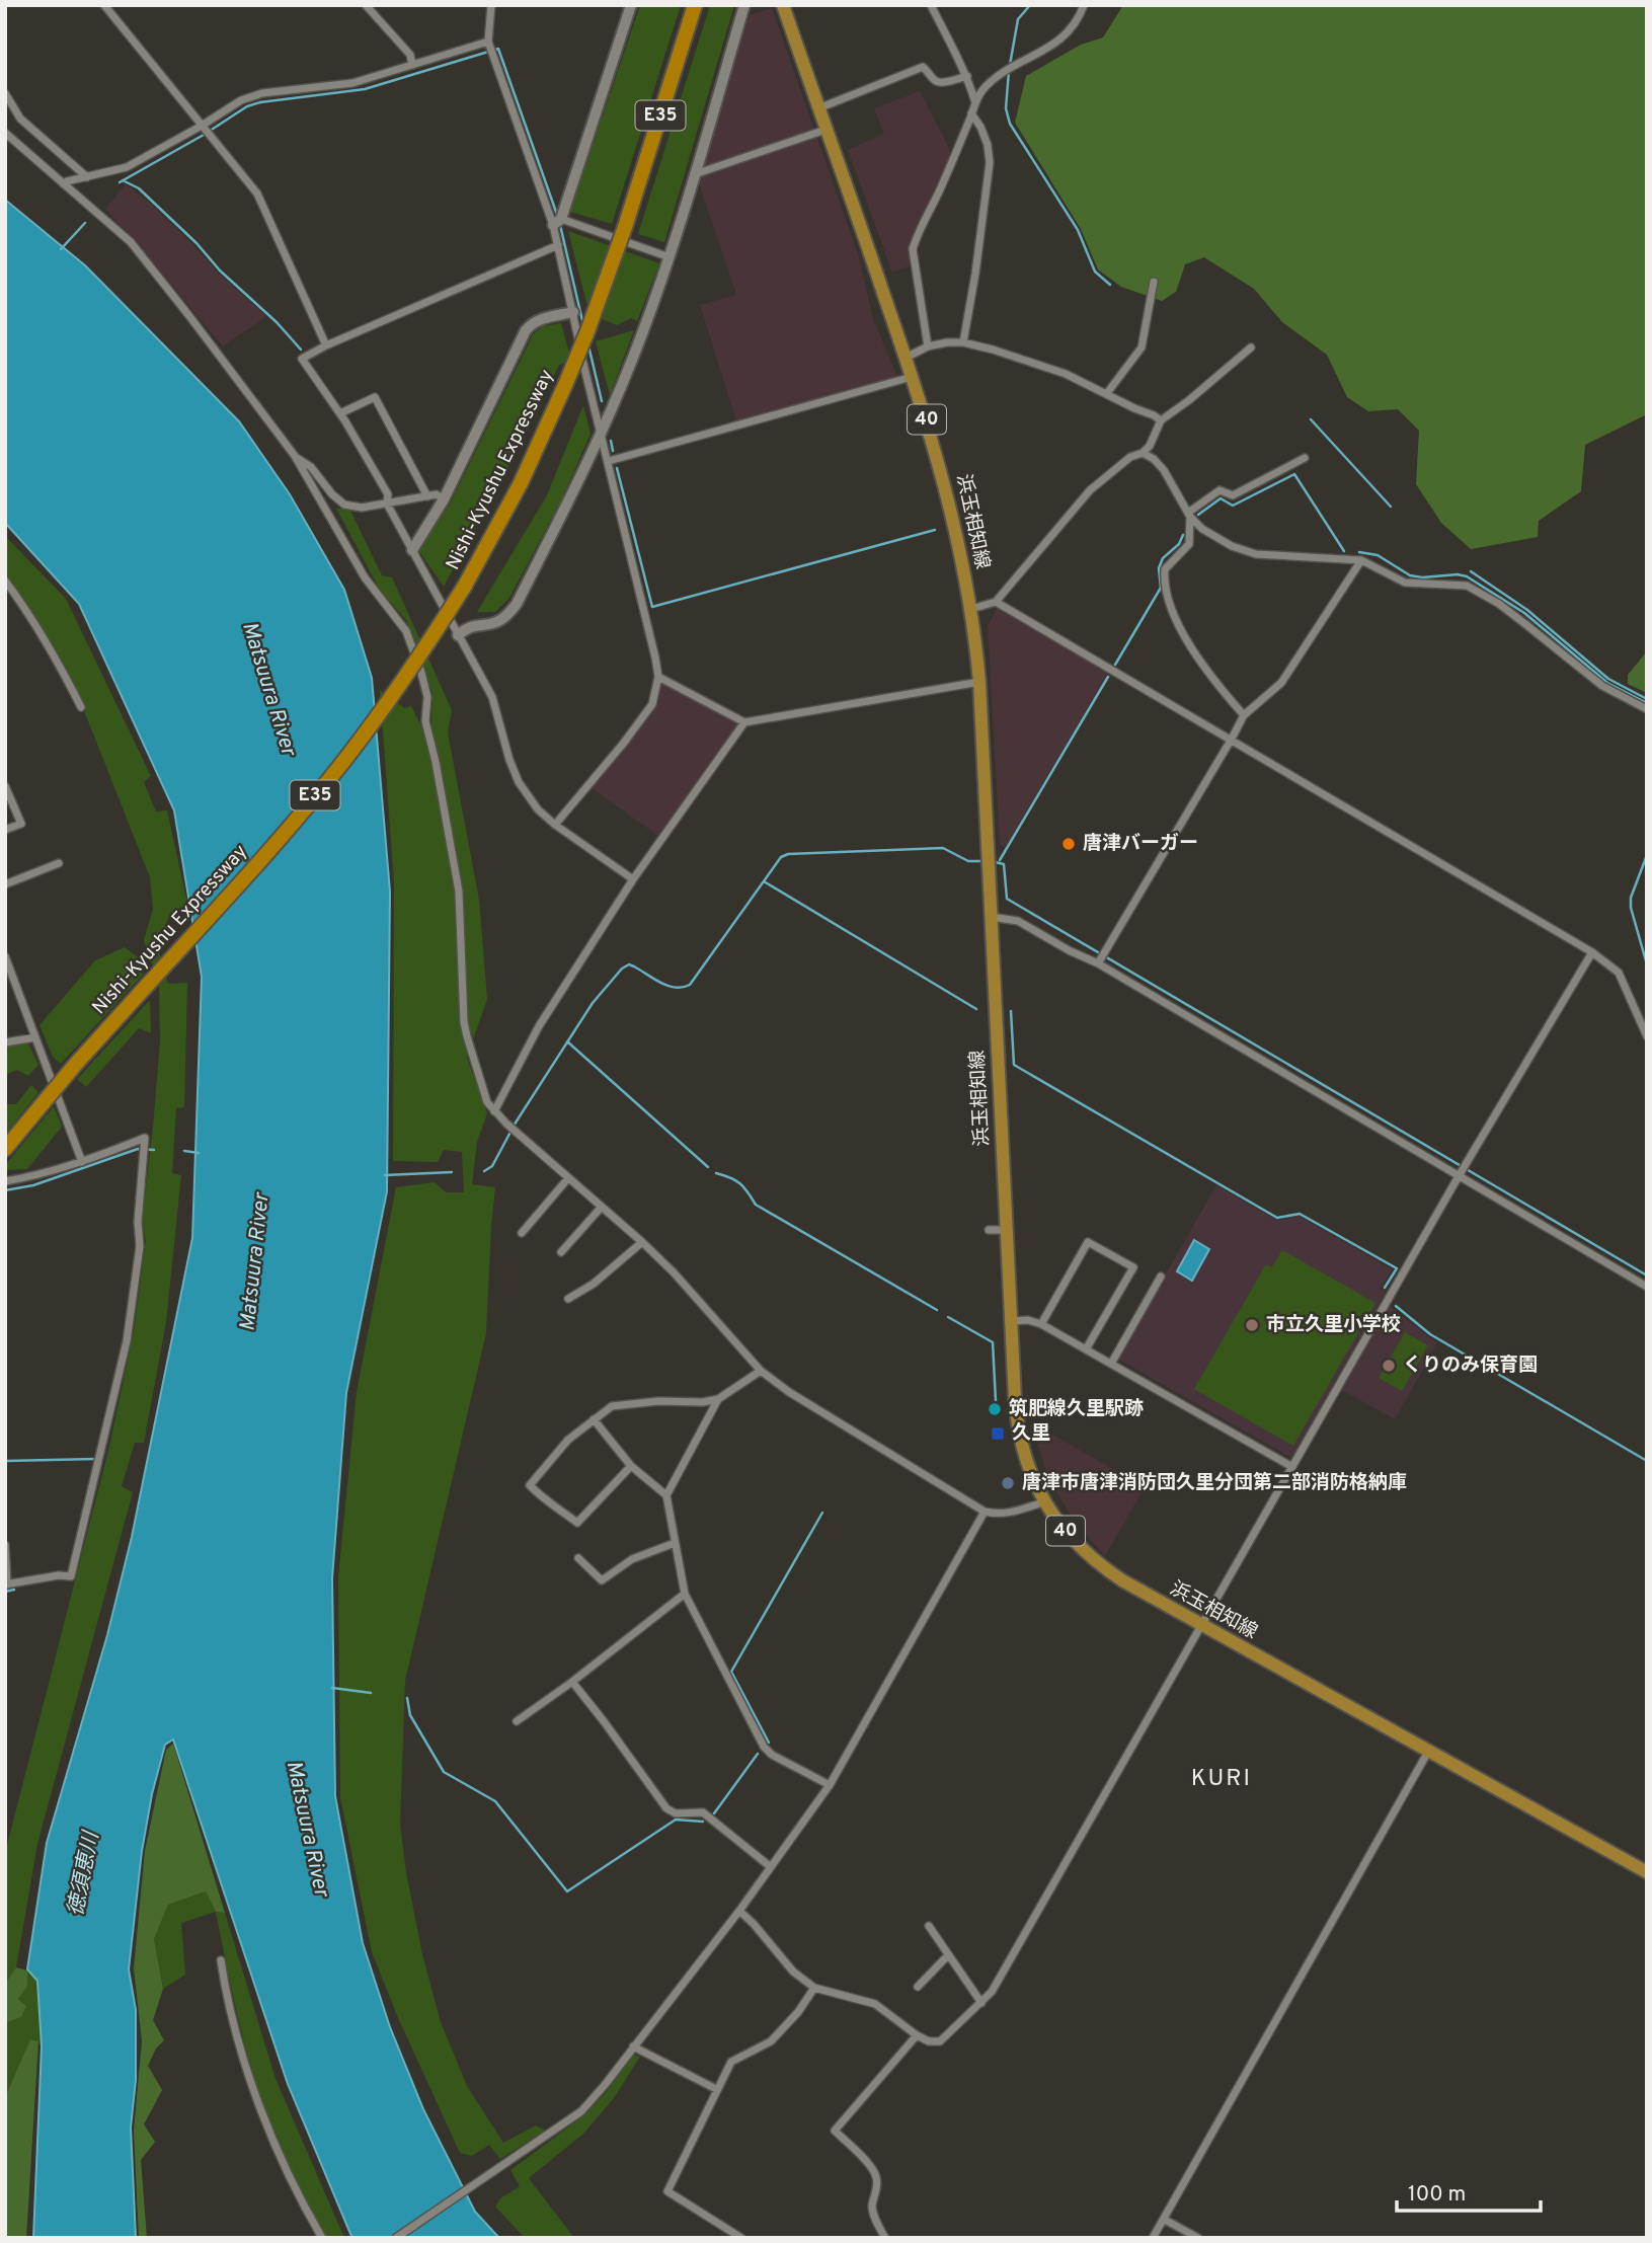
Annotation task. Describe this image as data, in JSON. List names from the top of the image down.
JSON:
{
  "streets": {
    "highway": ["E35", "Nishi-Kyushu Expressway"],
    "main road": ["40", "浜玉相知線"]
  },
  "districts": ["KURI"],
  "water": ["Matsuura River", "徳須恵川"],
  "places": {
    "other": [
      "唐津バーガー",
      "市立久里小学校",
      "くりのみ保育園",
      "筑肥線久里駅跡",
      "唐津市唐津消防団久里分団第二部消防格納庫"
    ],
    "transit": ["久里"]
  },
  "scale_bar": "100 m"
}
